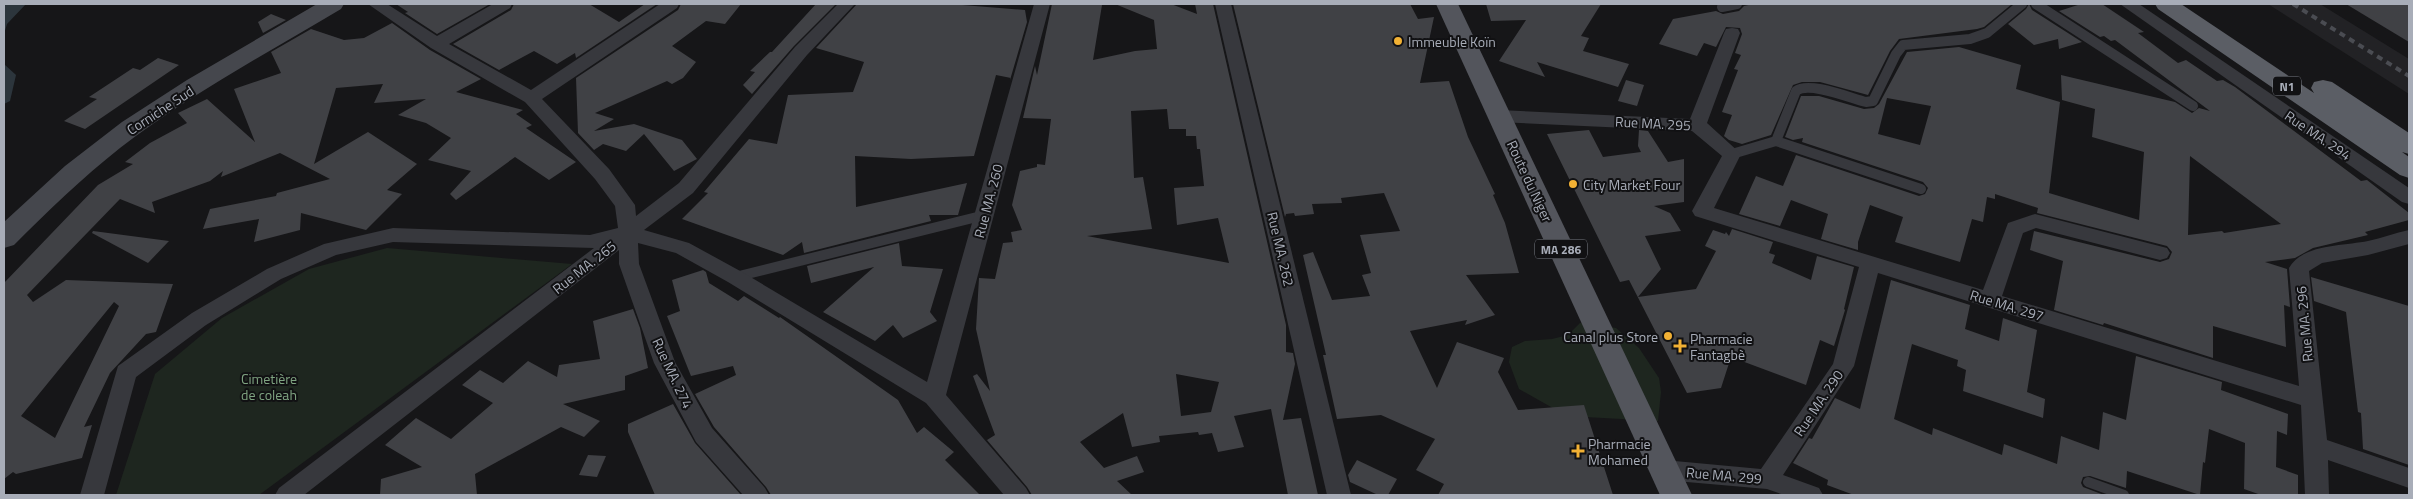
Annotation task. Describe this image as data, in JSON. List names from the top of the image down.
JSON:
{
  "streets": {
    "highway": ["N1"],
    "main road": ["Corniche Sud", "Route du Niger", "MA 286"],
    "street": [
      "Rue MA. 295",
      "Rue MA. 294",
      "Rue MA. 260",
      "Rue MA. 262",
      "Rue MA. 265",
      "Rue MA. 297",
      "Rue MA. 296",
      "Rue MA. 274",
      "Rue MA. 290",
      "Rue MA. 299"
    ]
  },
  "crossings": [
    ["Rue MA. 295", "Route du Niger"],
    ["Rue MA. 295", "Rue MA. 297"],
    ["Route du Niger", "Rue MA. 299"],
    ["Rue MA. 265", "Rue MA. 274"],
    ["Rue MA. 297", "Rue MA. 296"],
    ["Rue MA. 297", "Rue MA. 290"],
    ["Rue MA. 290", "Rue MA. 299"]
  ],
  "parks": ["Cimetière de coleah"],
  "places": {
    "other": ["Immeuble Koïn", "City Market Four", "Canal plus Store"],
    "health": ["Pharmacie Fantagbè", "Pharmacie Mohamed"]
  }
}
